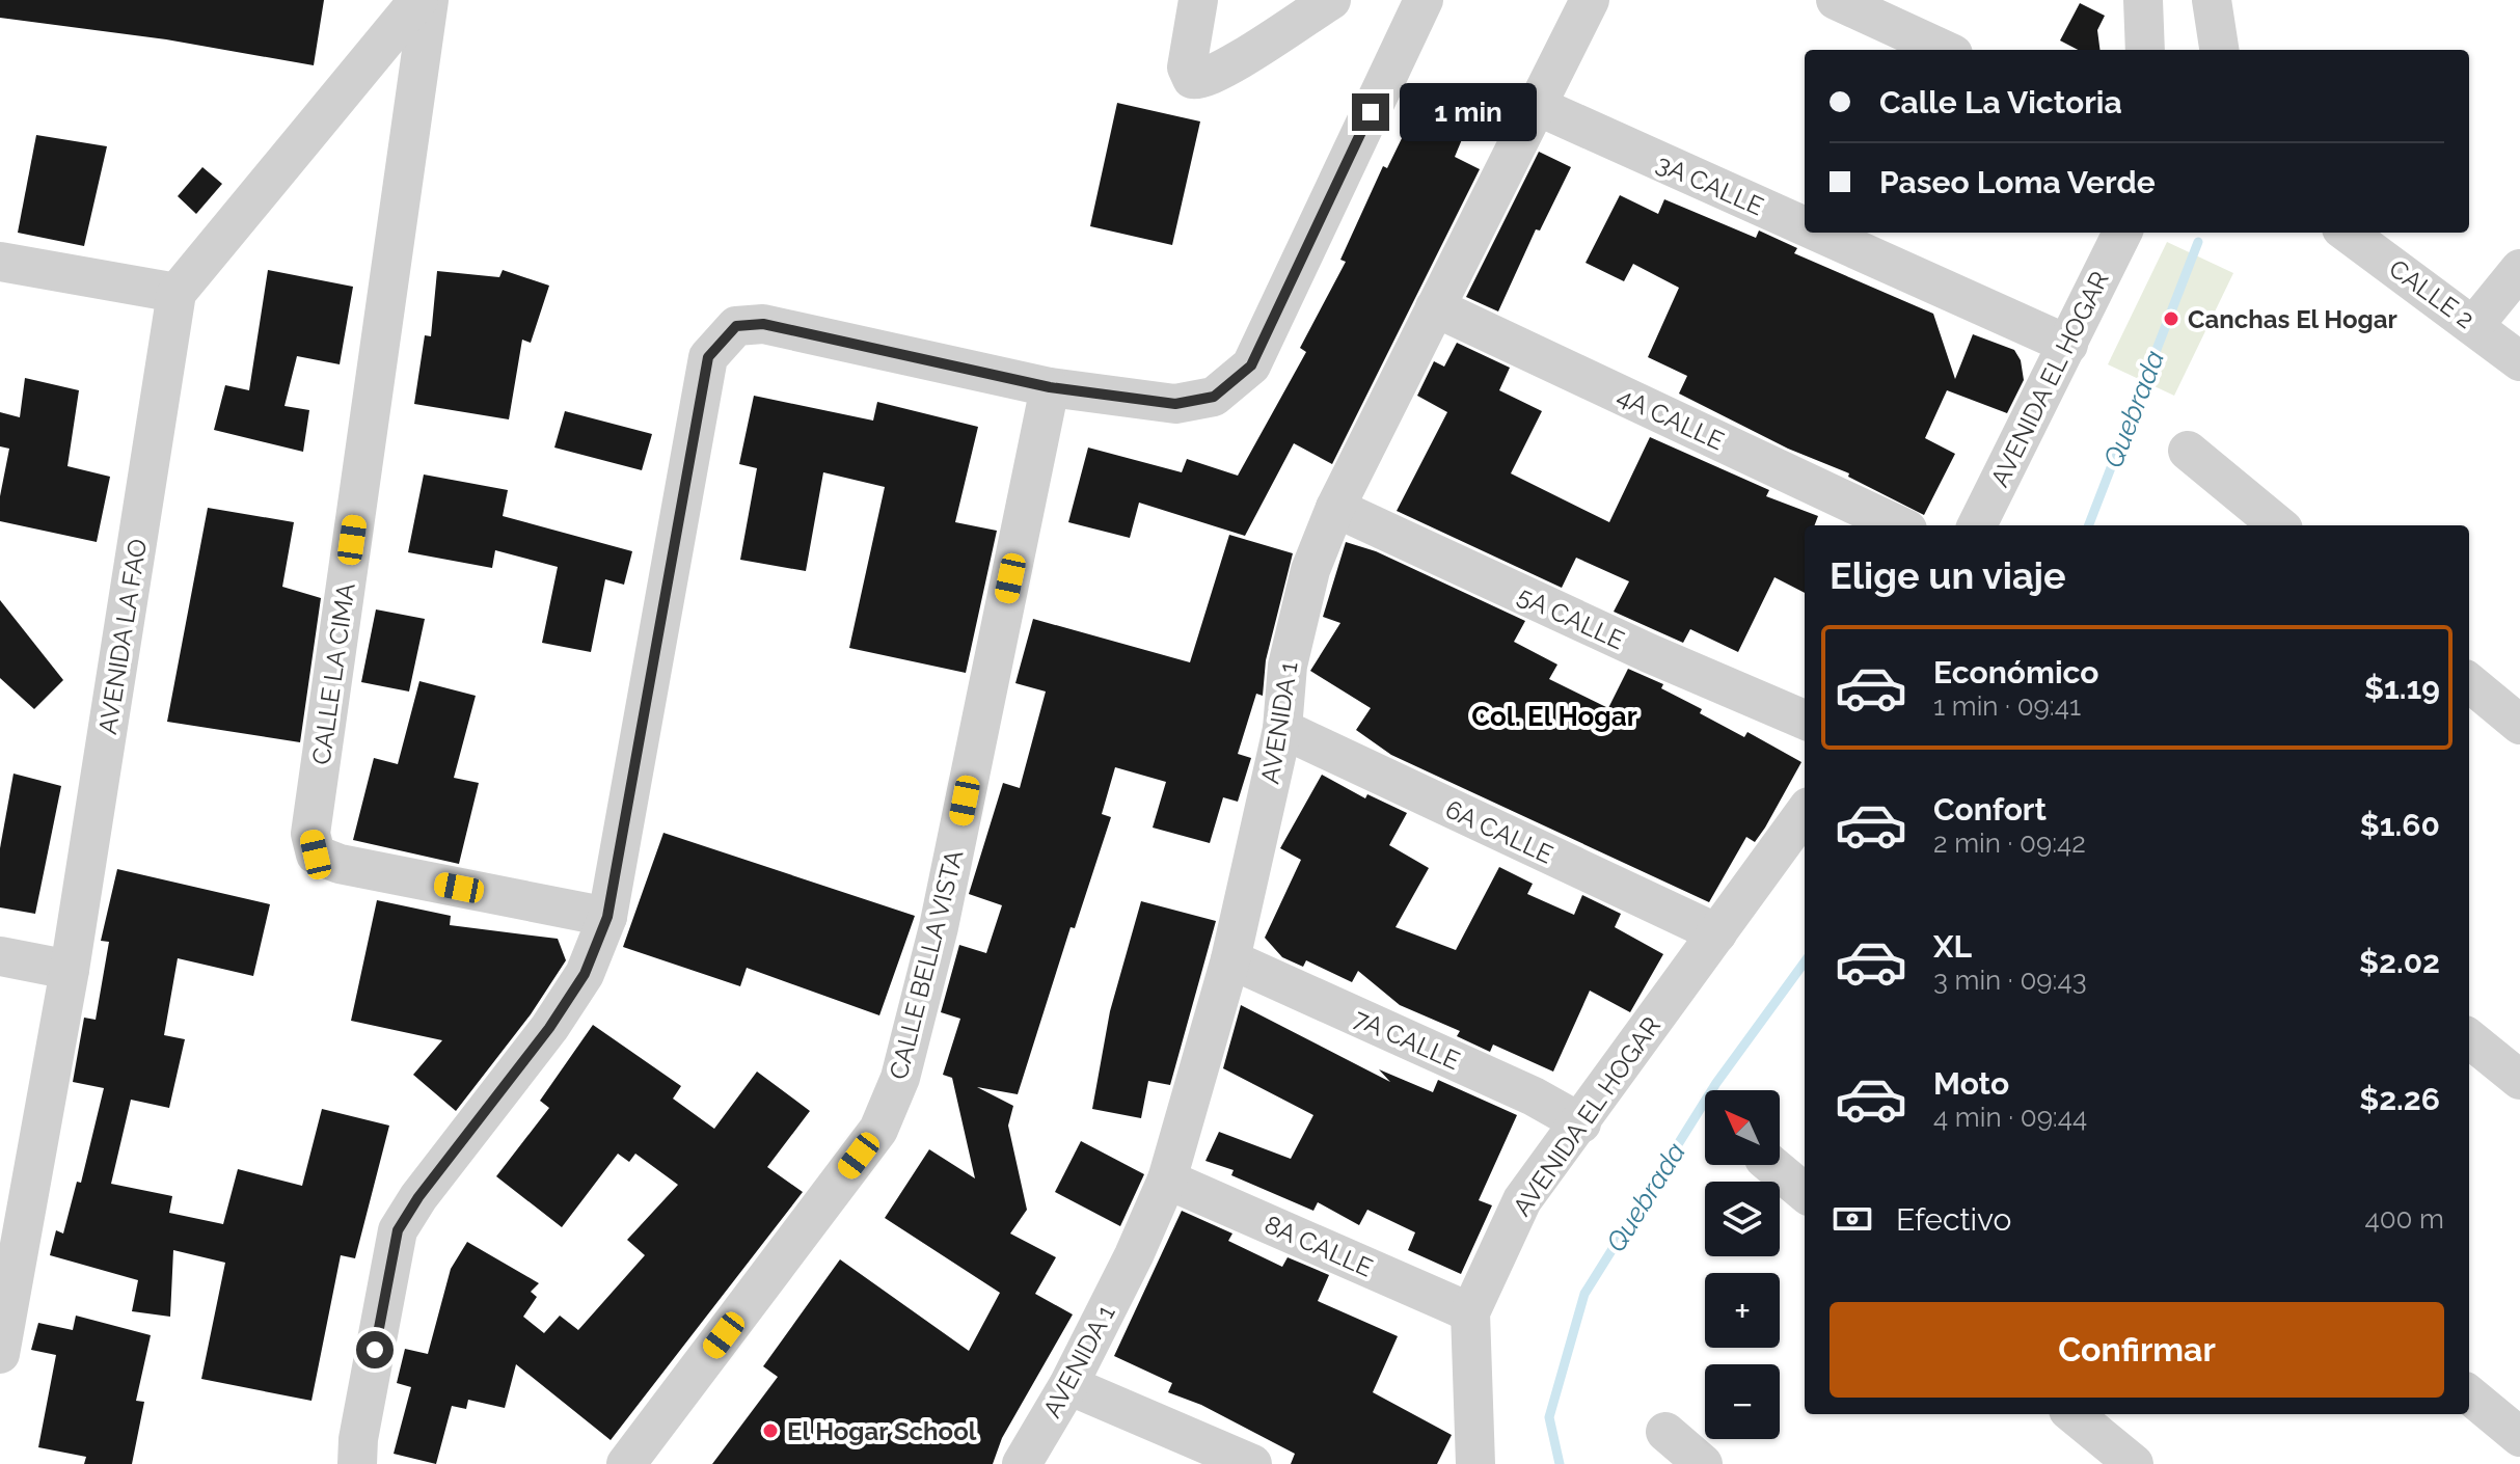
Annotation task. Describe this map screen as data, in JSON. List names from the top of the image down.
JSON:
{
  "streets": {
    "street": [
      "3A CALLE",
      "CALLE 2",
      "AVENIDA EL HOGAR",
      "4A CALLE",
      "5A CALLE",
      "AVENIDA LA FAO",
      "CALLE LA CIMA",
      "AVENIDA 1",
      "6A CALLE",
      "CALLE BELLA VISTA",
      "7A CALLE",
      "8A CALLE"
    ]
  },
  "crossings": [
    ["3A CALLE", "AVENIDA EL HOGAR"],
    ["3A CALLE", "AVENIDA 1"],
    ["AVENIDA EL HOGAR", "6A CALLE"],
    ["AVENIDA EL HOGAR", "7A CALLE"],
    ["AVENIDA EL HOGAR", "8A CALLE"],
    ["4A CALLE", "AVENIDA 1"],
    ["5A CALLE", "AVENIDA 1"],
    ["AVENIDA 1", "6A CALLE"],
    ["AVENIDA 1", "7A CALLE"],
    ["AVENIDA 1", "8A CALLE"]
  ],
  "districts": ["Col. El Hogar"],
  "water": ["Quebrada"],
  "places": ["Canchas El Hogar", "El Hogar School"],
  "north": "top left",
  "page": {
    "banner": ["Calle La Victoria", "Paseo Loma Verde"],
    "bubble": "1 min",
    "heading": "Elige un viaje",
    "list": [
      {
        "name": "Económico",
        "note": "1 min · 09:41",
        "value": "$1.19"
      },
      {
        "name": "Confort",
        "note": "2 min · 09:42",
        "value": "$1.60"
      },
      {
        "name": "XL",
        "note": "3 min · 09:43",
        "value": "$2.02"
      },
      {
        "name": "Moto",
        "note": "4 min · 09:44",
        "value": "$2.26"
      }
    ],
    "map_buttons": ["+", "−"],
    "pay": ["Efectivo", "400 m"],
    "buttons": "Confirmar"
  }
}
